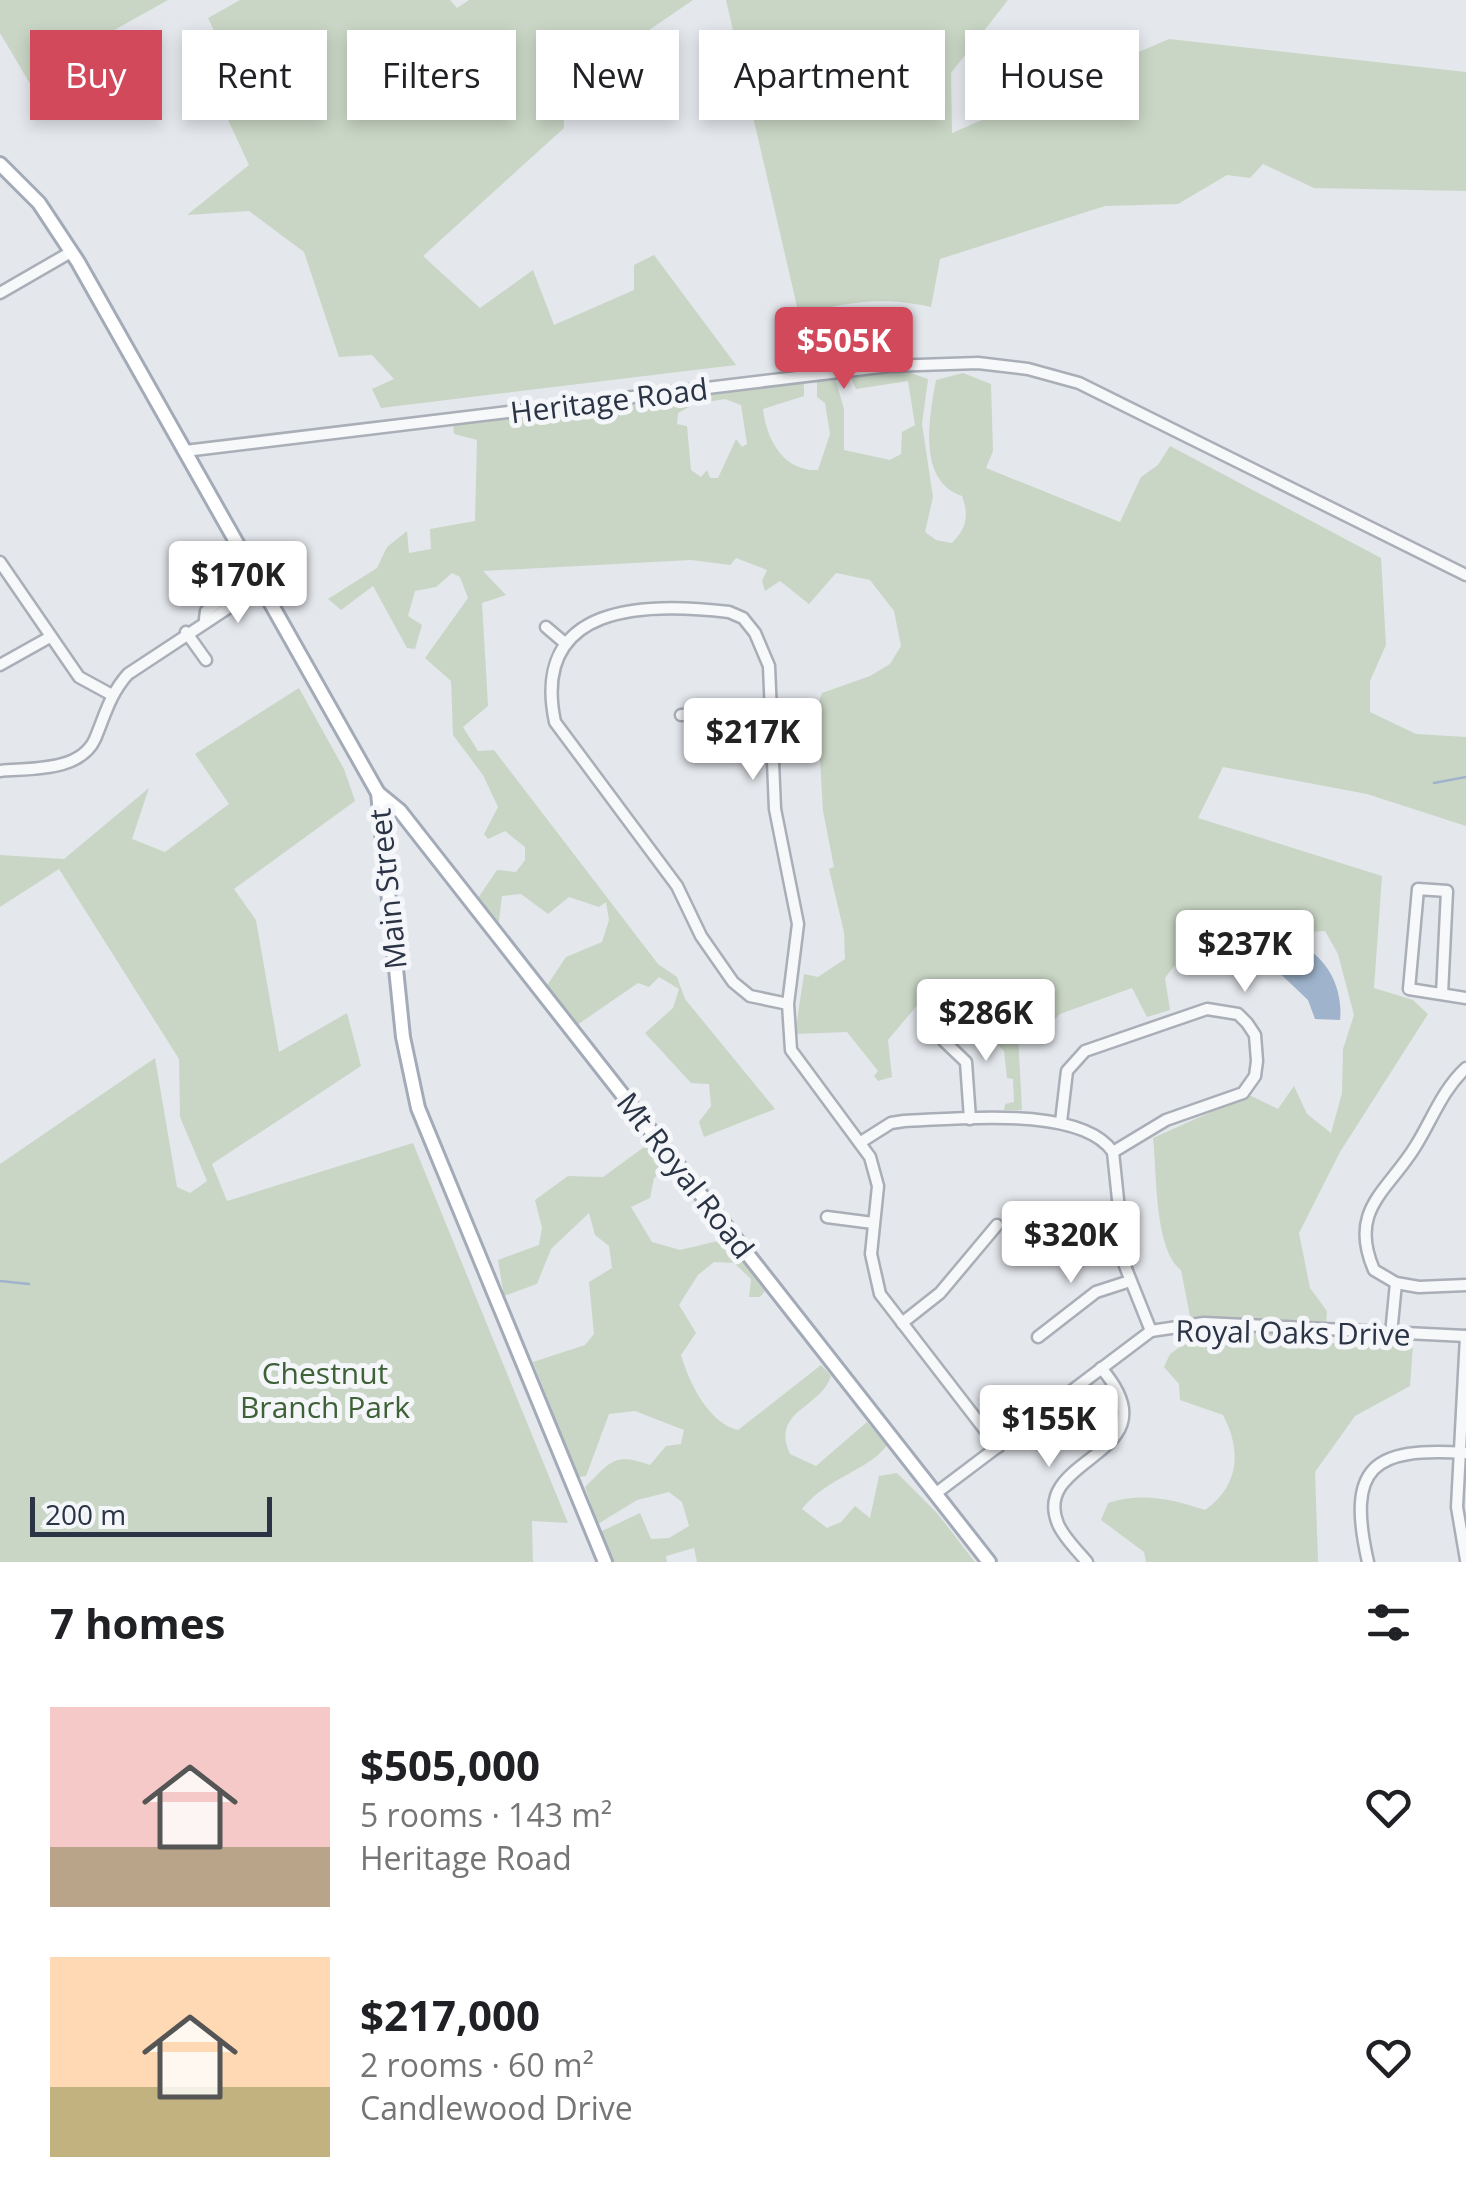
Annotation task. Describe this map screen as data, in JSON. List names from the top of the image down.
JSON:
{
  "streets": {
    "main road": ["Main Street", "Mt Royal Road"],
    "street": ["Heritage Road", "Royal Oaks Drive"]
  },
  "crossings": [
    ["Heritage Road", "Main Street"],
    ["Main Street", "Mt Royal Road"],
    ["Mt Royal Road", "Royal Oaks Drive"]
  ],
  "parks": ["Chestnut Branch Park"],
  "scale_bar": "200 m",
  "page": {
    "chip": [
      "Buy",
      "Rent",
      "Filters",
      "New",
      "Apartment",
      "House"
    ],
    "price": [
      "$505K",
      "$170K",
      "$217K",
      "$237K",
      "$286K",
      "$320K",
      "$155K"
    ],
    "scale": "200 m",
    "heading": "7 homes",
    "list": [
      {
        "name": "$505,000",
        "note": "5 rooms · 143 m² · Heritage Road"
      },
      {
        "name": "$217,000",
        "note": "2 rooms · 60 m² · Candlewood Drive"
      }
    ]
  }
}
